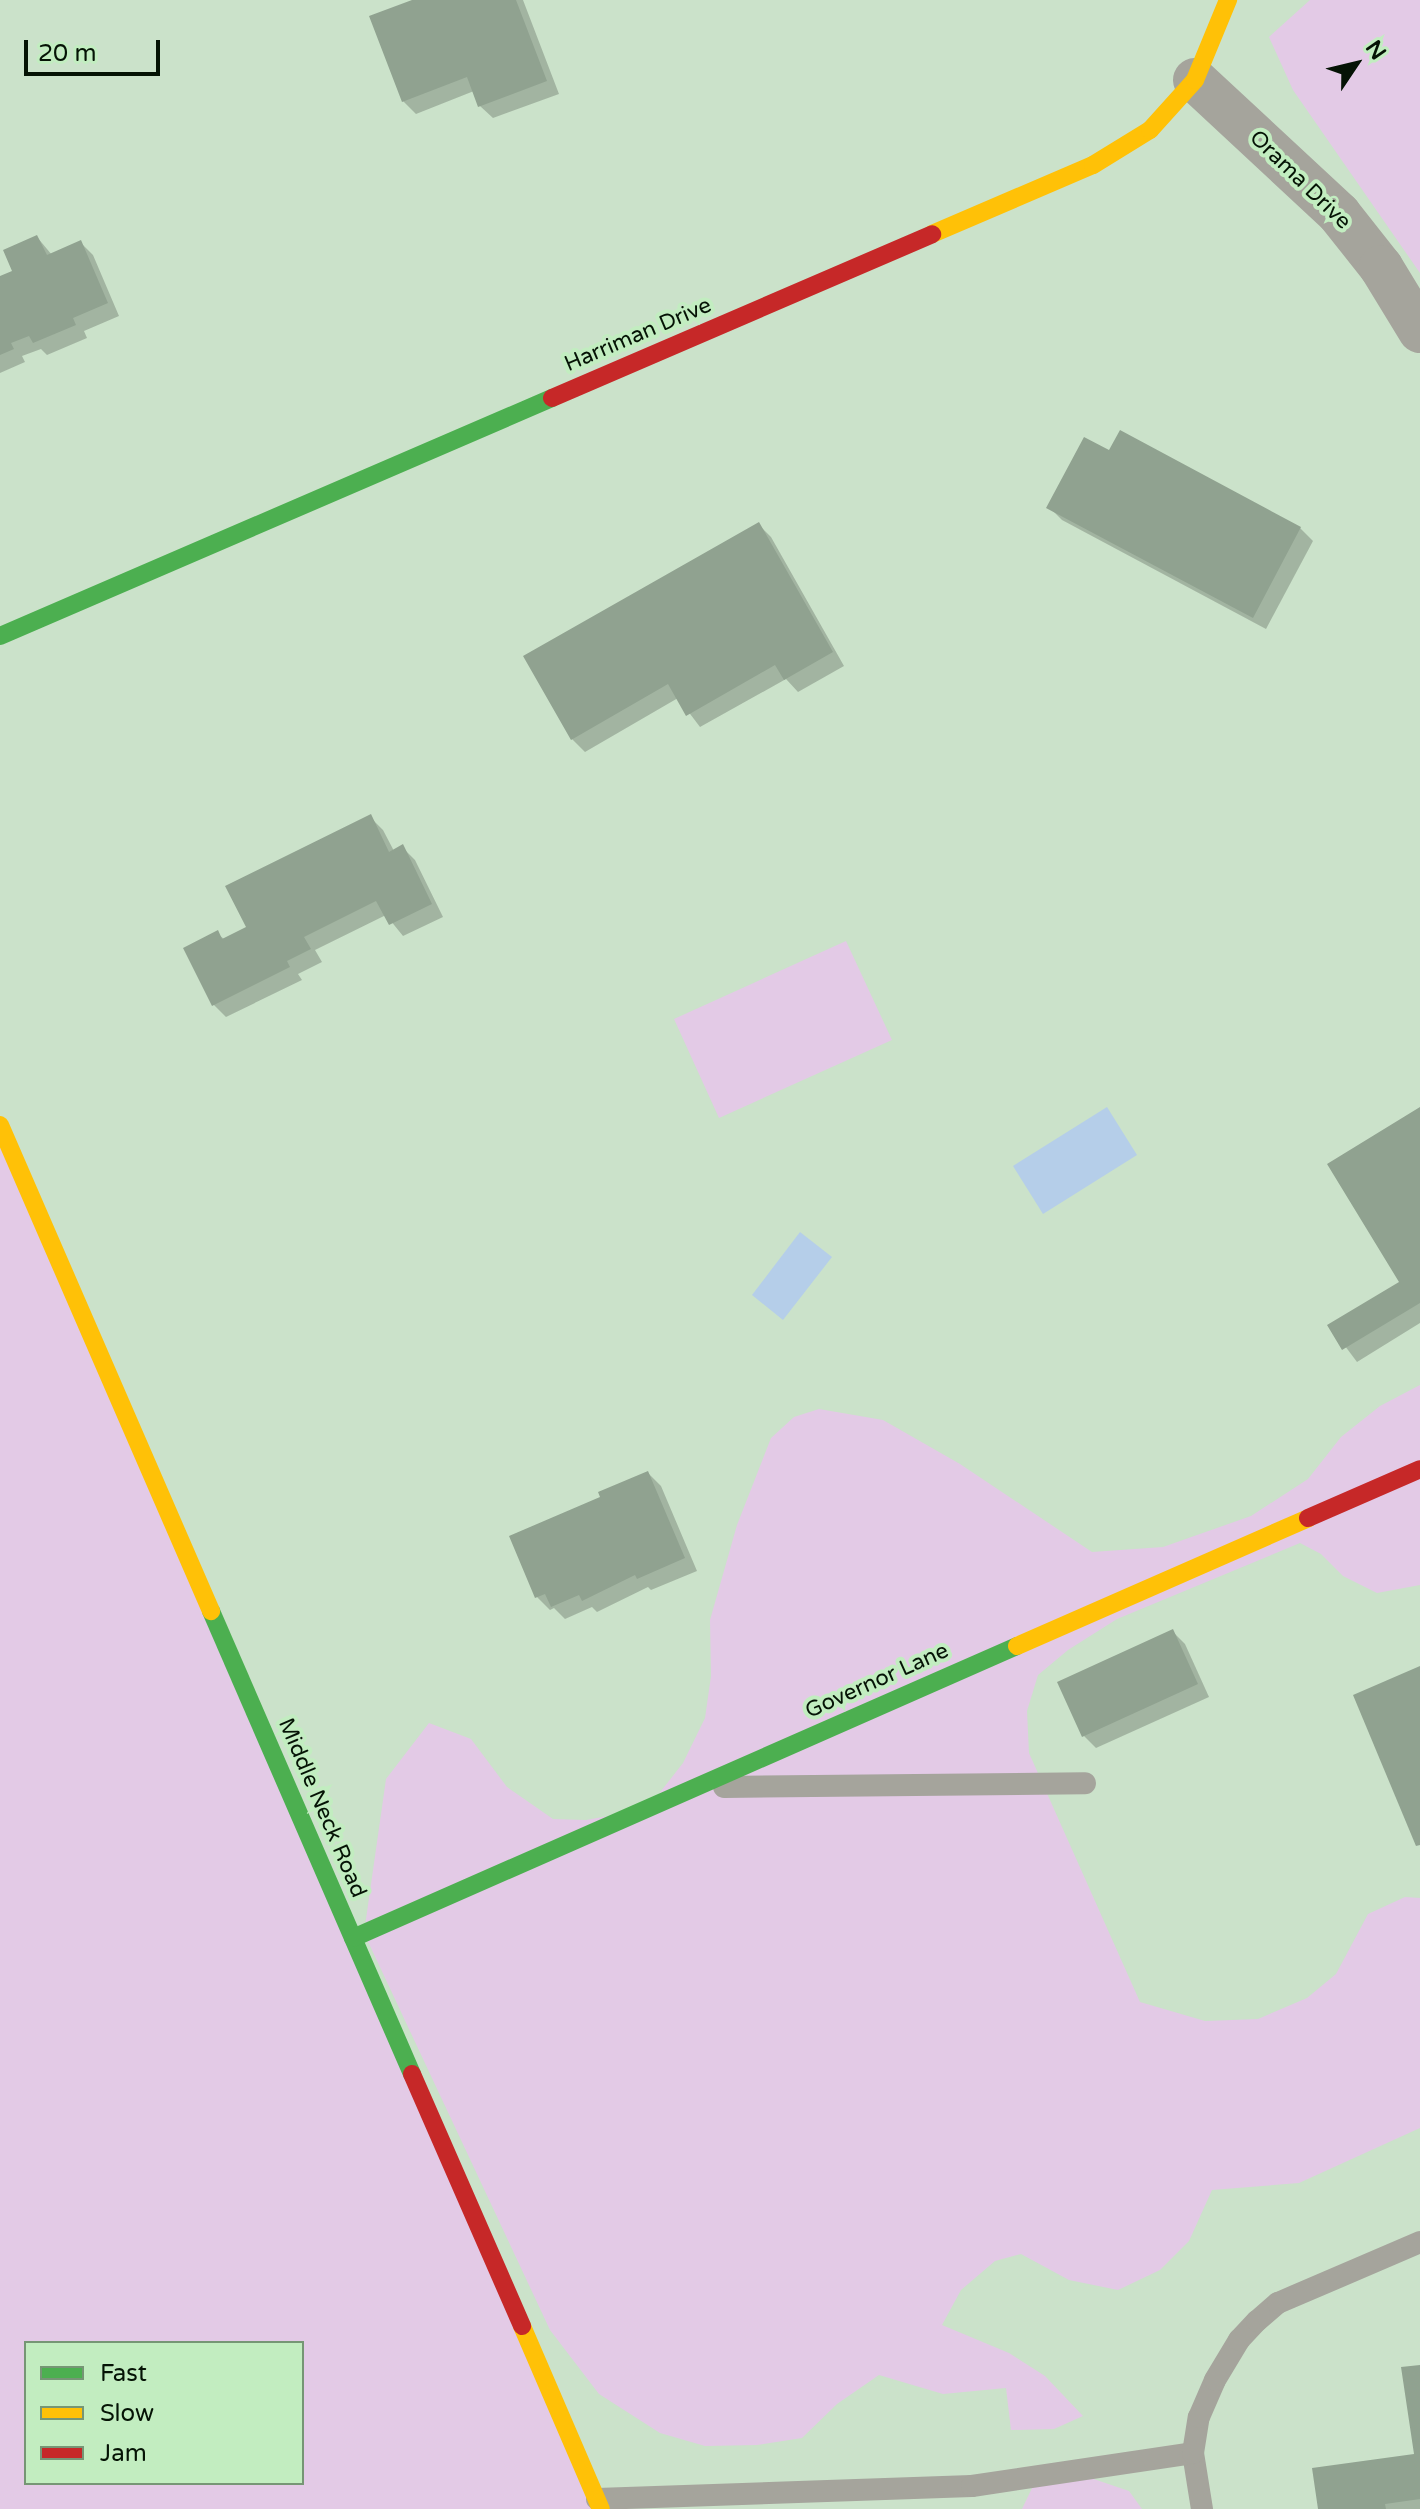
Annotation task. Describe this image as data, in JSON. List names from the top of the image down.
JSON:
{
  "streets": {
    "street": [
      "Orama Drive",
      "Harriman Drive",
      "Governor Lane",
      "Middle Neck Road"
    ]
  },
  "crossings": [
    ["Orama Drive", "Harriman Drive"],
    ["Governor Lane", "Middle Neck Road"]
  ],
  "legend": ["Fast", "Slow", "Jam"],
  "scale_bar": "20 m",
  "north": "top right"
}
